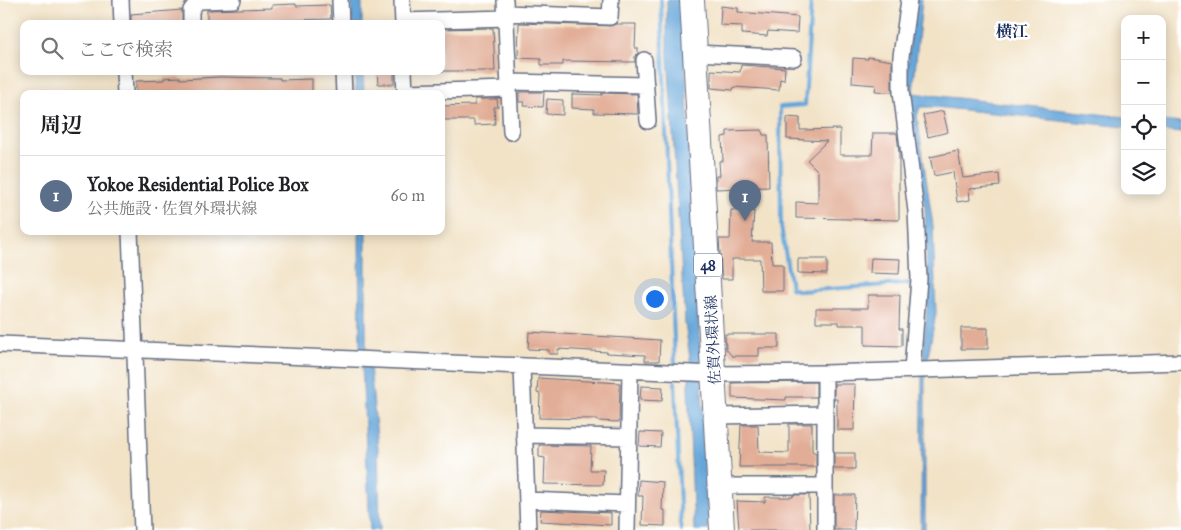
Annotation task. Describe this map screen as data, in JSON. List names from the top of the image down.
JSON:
{
  "streets": {
    "main road": ["48", "佐賀外環状線"]
  },
  "districts": ["横江"],
  "page": {
    "map_buttons": ["+", "−"],
    "search": "ここで検索",
    "heading": "周辺",
    "list": [
      {
        "mark": "1",
        "name": "Yokoe Residential Police Box",
        "note": "公共施設 · 佐賀外環状線",
        "value": "60 m"
      }
    ],
    "pins": "1"
  }
}
